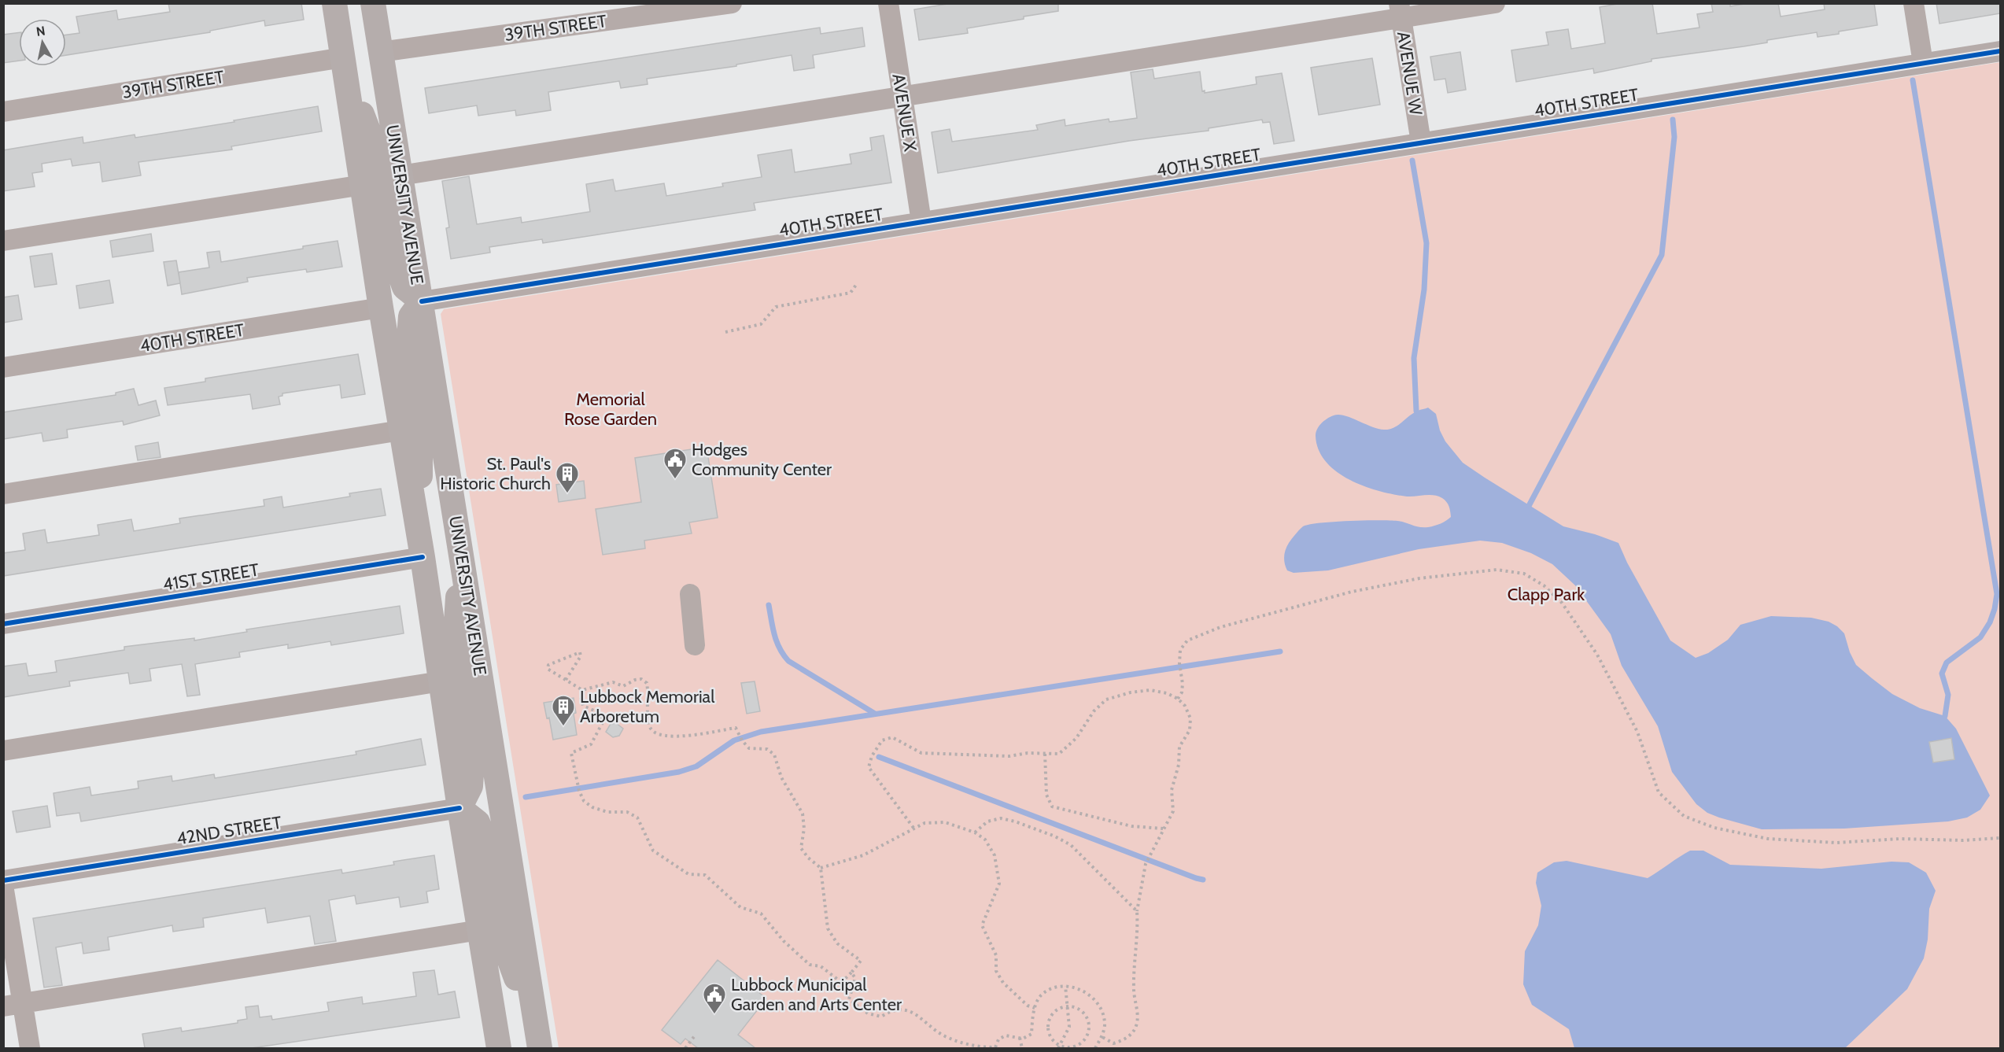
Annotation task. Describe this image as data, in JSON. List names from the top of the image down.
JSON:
{
  "streets": {
    "main road": ["UNIVERSITY AVENUE"],
    "street": [
      "39TH STREET",
      "AVENUE W",
      "40TH STREET",
      "AVENUE X",
      "41ST STREET",
      "42ND STREET"
    ]
  },
  "crossings": [
    ["39TH STREET", "UNIVERSITY AVENUE"],
    ["AVENUE W", "40TH STREET"],
    ["40TH STREET", "AVENUE X"],
    ["40TH STREET", "UNIVERSITY AVENUE"]
  ],
  "parks": ["Memorial Rose Garden", "Clapp Park"],
  "places": {
    "public building": ["Hodges Community Center", "Lubbock Municipal Garden and Arts Center"],
    "building": ["St. Paul's Historic Church", "Lubbock Memorial Arboretum"]
  },
  "north": "top"
}
